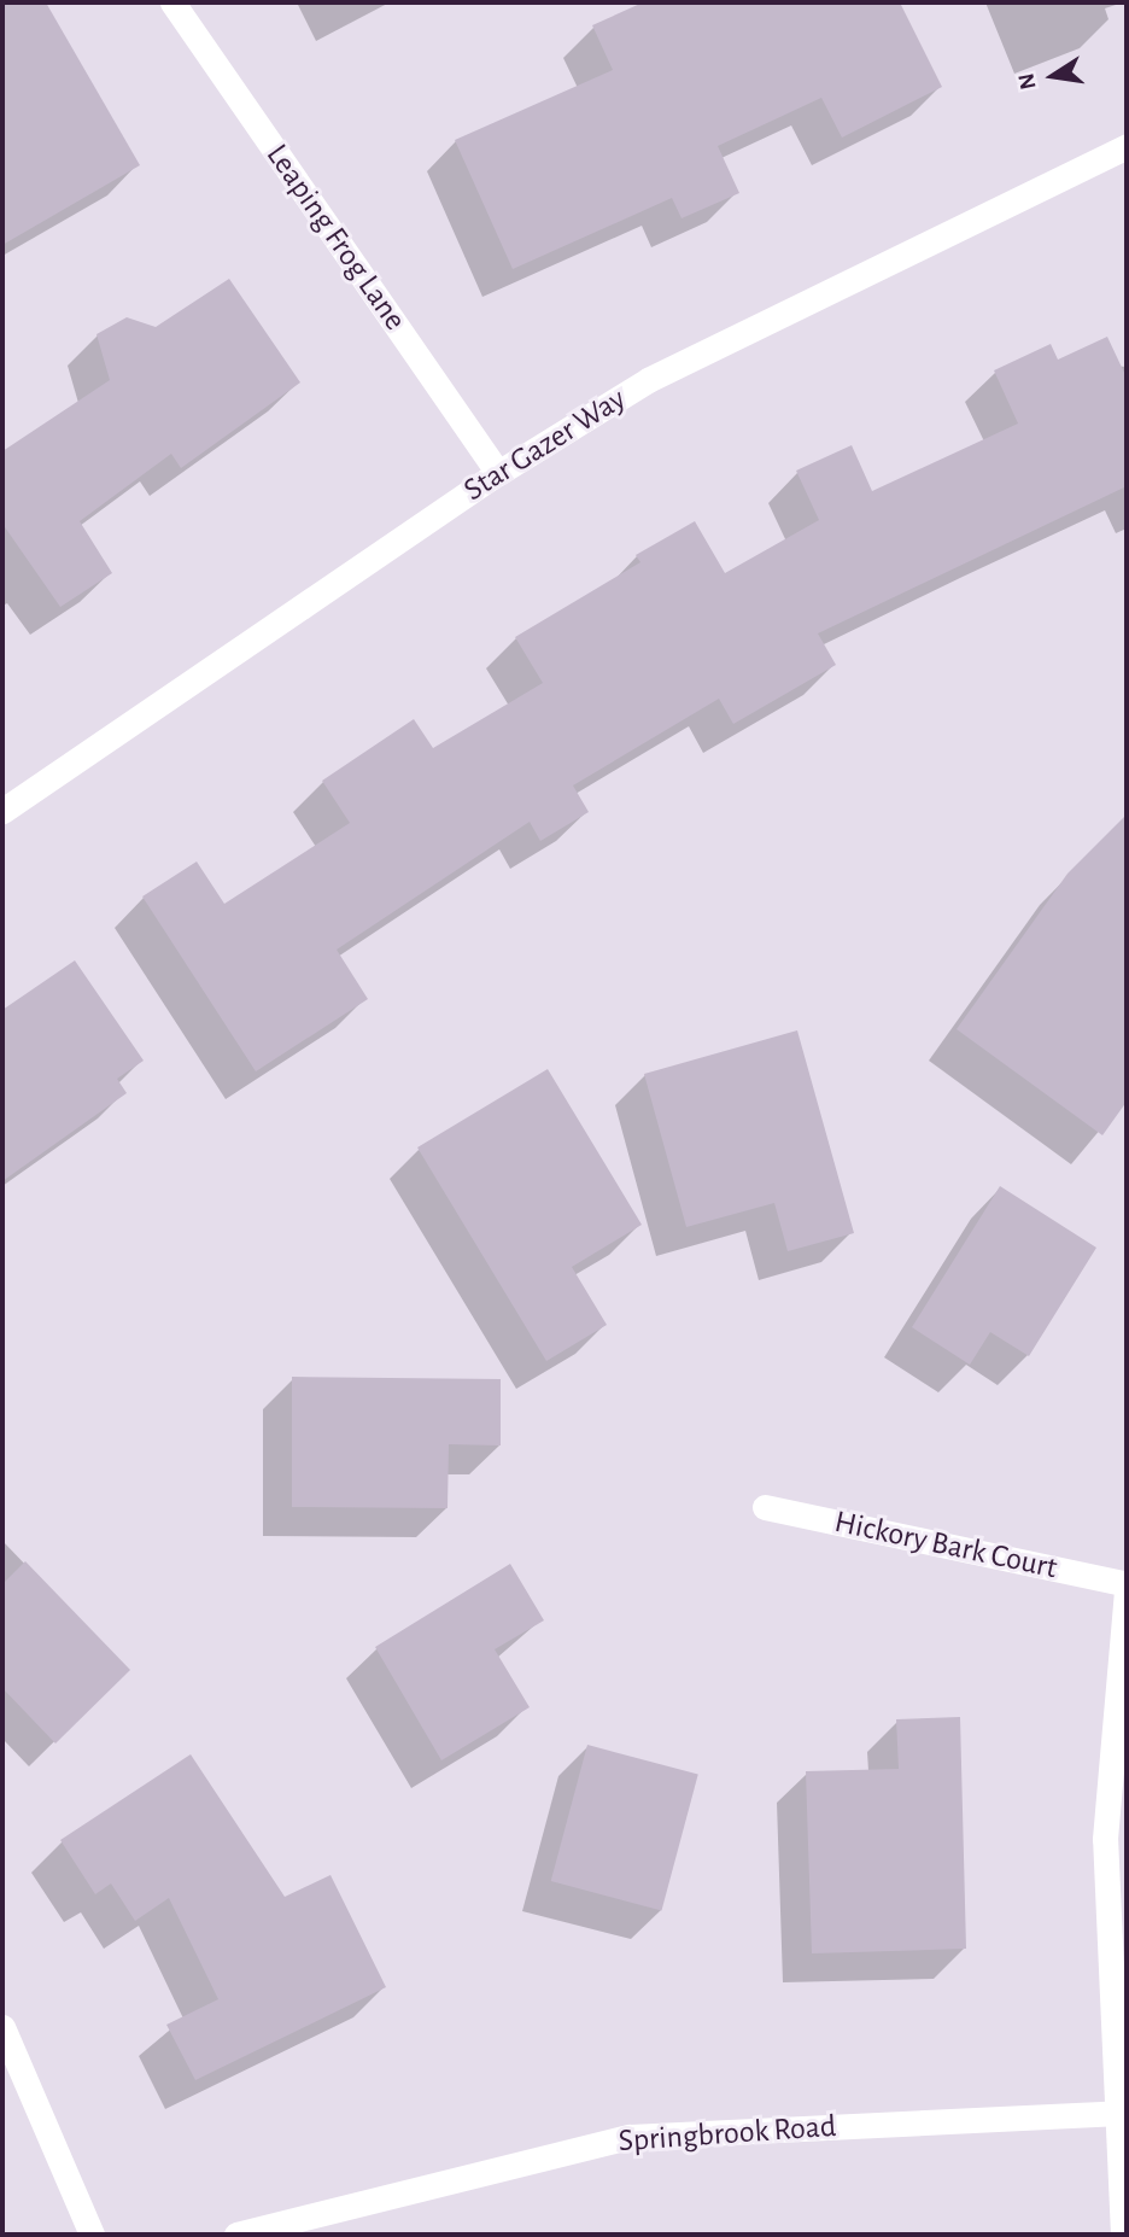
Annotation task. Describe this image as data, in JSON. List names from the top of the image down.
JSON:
{
  "streets": {
    "street": [
      "Leaping Frog Lane",
      "Star Gazer Way",
      "Hickory Bark Court",
      "Springbrook Road"
    ]
  },
  "crossings": [
    ["Leaping Frog Lane", "Star Gazer Way"]
  ],
  "north": "left"
}
